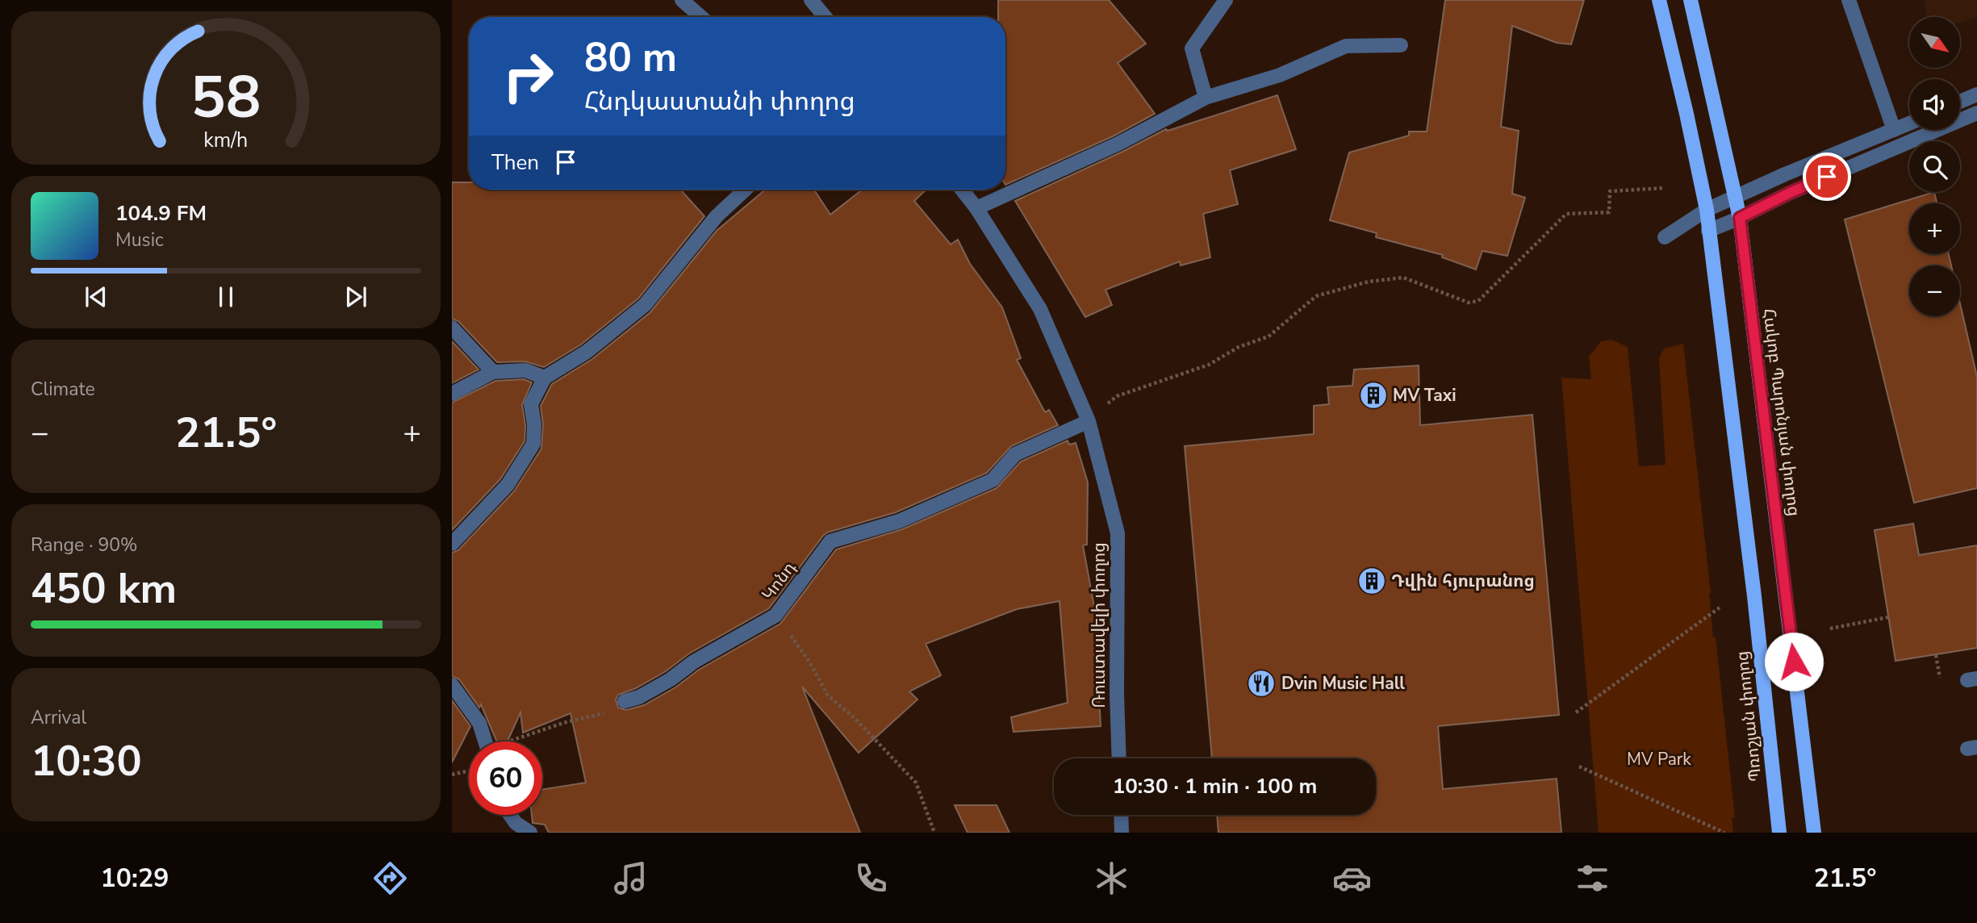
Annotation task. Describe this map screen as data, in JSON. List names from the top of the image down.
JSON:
{
  "streets": {
    "main road": ["Հակոբ Պարոնյան փողոց", "Պռոշյան փողոց"],
    "street": ["Կոնդ", "Ռուստավելի փողոց"]
  },
  "crossings": [
    ["Կոնդ", "Ռուստավելի փողոց"]
  ],
  "parks": ["MV Park"],
  "places": {
    "building": ["MV Taxi", "Դվին հյուրանոց"],
    "restaurant": ["Dvin Music Hall"]
  },
  "north": "bottom right",
  "page": {
    "map_buttons": ["+", "−"],
    "turn": ["80 m", "Հնդկաստանի փողոց"],
    "then": "Then",
    "song": ["104.9 FM", "Music"],
    "tile": [
      "Climate",
      ["Range · 90%", "450 km"],
      ["Arrival", "10:30"]
    ],
    "heat": ["−", "21.5°", "+"],
    "limit": "60",
    "trip": "10:30 · 1 min · 100 m",
    "tabs": ["10:29", "21.5°"],
    "gauge": ["58", "km/h"]
  }
}
